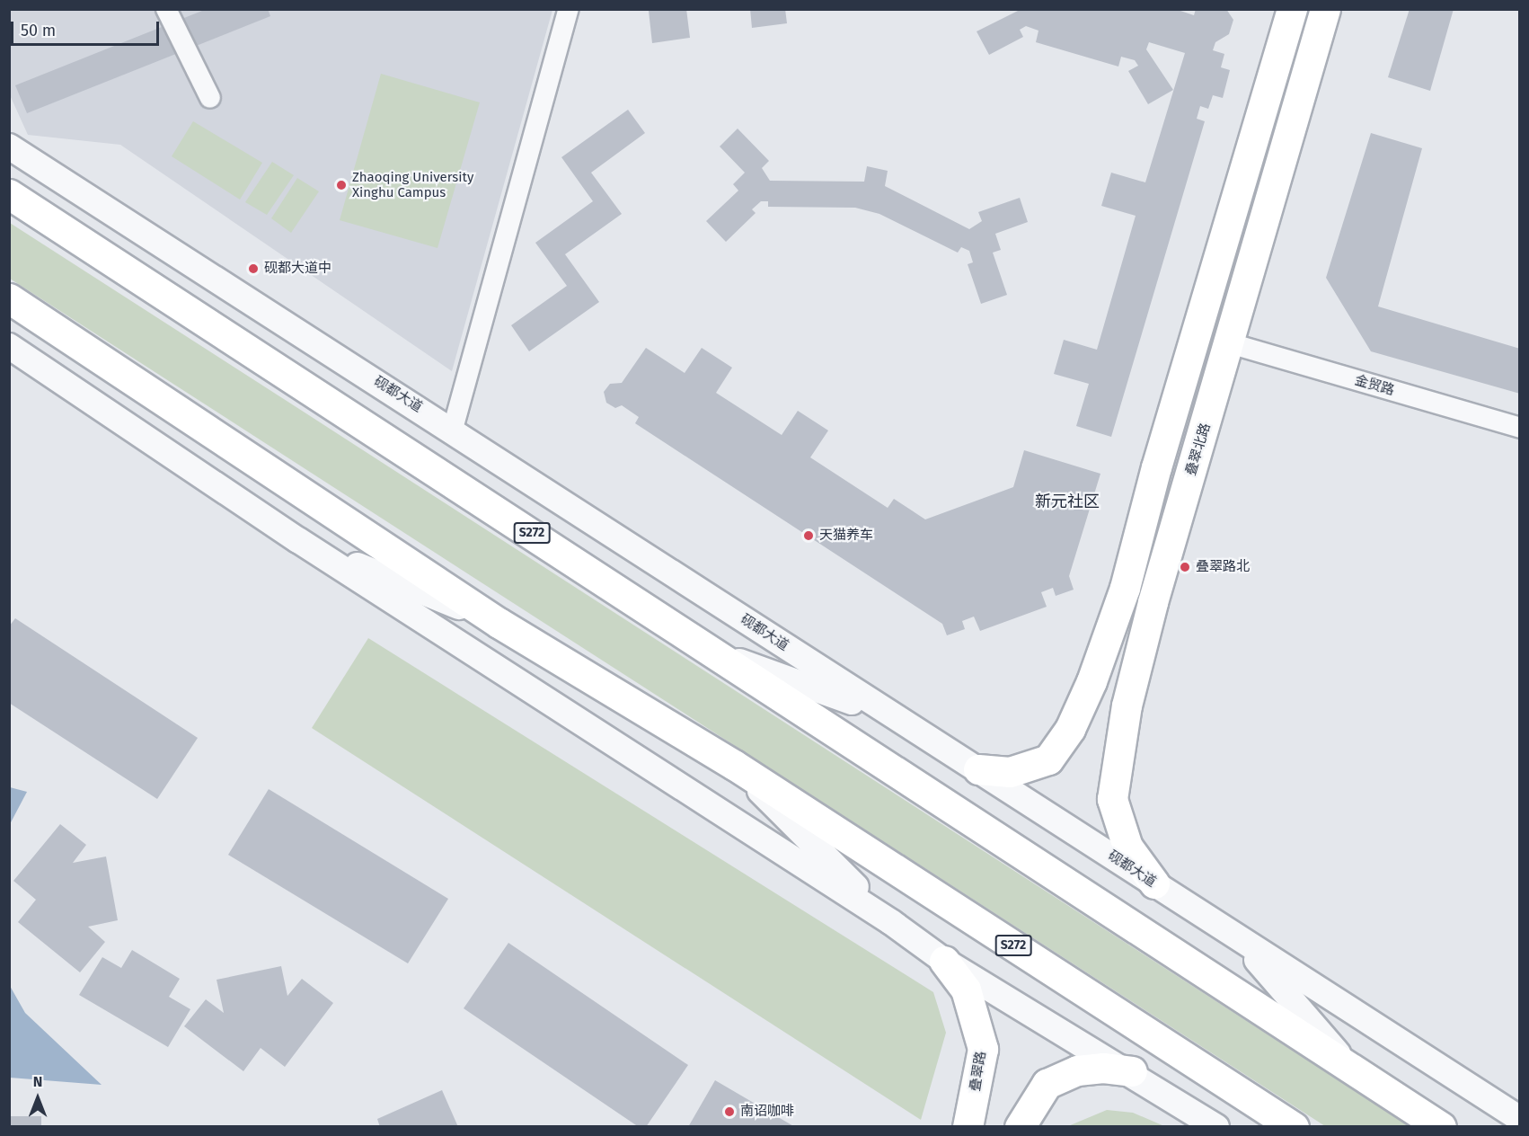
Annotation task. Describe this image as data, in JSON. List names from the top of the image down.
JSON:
{
  "streets": {
    "main road": ["叠翠北路", "S272", "叠翠路"],
    "street": ["金贸路", "砚都大道"]
  },
  "crossings": [
    ["金贸路", "叠翠北路"],
    ["砚都大道", "叠翠北路"]
  ],
  "districts": ["新元社区"],
  "places": [
    "Zhaoqing University Xinghu Campus",
    "砚都大道中",
    "天猫养车",
    "叠翠路北",
    "南诏咖啡"
  ],
  "scale_bar": "50 m",
  "north": "top"
}
